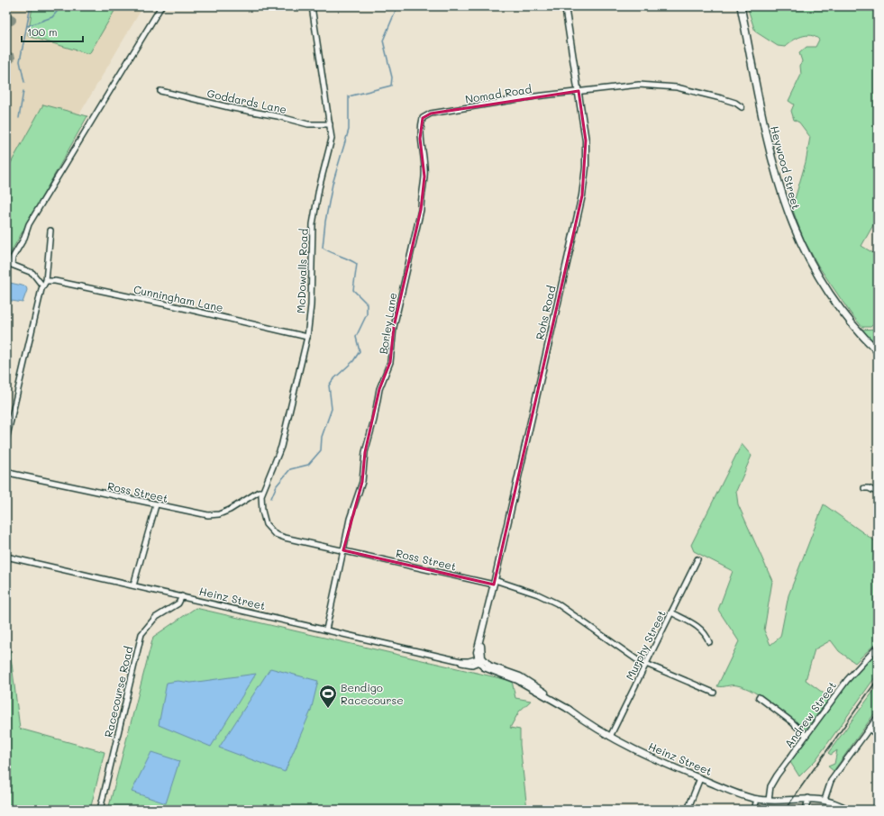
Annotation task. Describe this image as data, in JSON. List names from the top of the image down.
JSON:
{
  "streets": {
    "main road": ["Heywood Street"],
    "street": [
      "Nomad Road",
      "Goddards Lane",
      "McDowalls Road",
      "Cunningham Lane",
      "Rohs Road",
      "Borley Lane",
      "Ross Street",
      "Heinz Street",
      "Murphy Street",
      "Racecourse Road",
      "Andrew Street"
    ]
  },
  "crossings": [
    ["Nomad Road", "Rohs Road"],
    ["Nomad Road", "Borley Lane"],
    ["Goddards Lane", "McDowalls Road"],
    ["McDowalls Road", "Cunningham Lane"],
    ["McDowalls Road", "Ross Street"],
    ["Rohs Road", "Ross Street"],
    ["Rohs Road", "Heinz Street"],
    ["Borley Lane", "Ross Street"],
    ["Borley Lane", "Heinz Street"],
    ["Ross Street", "Murphy Street"],
    ["Heinz Street", "Murphy Street"],
    ["Heinz Street", "Racecourse Road"],
    ["Heinz Street", "Andrew Street"]
  ],
  "places": {
    "sports": ["Bendigo Racecourse"]
  },
  "scale_bar": "100 m"
}
